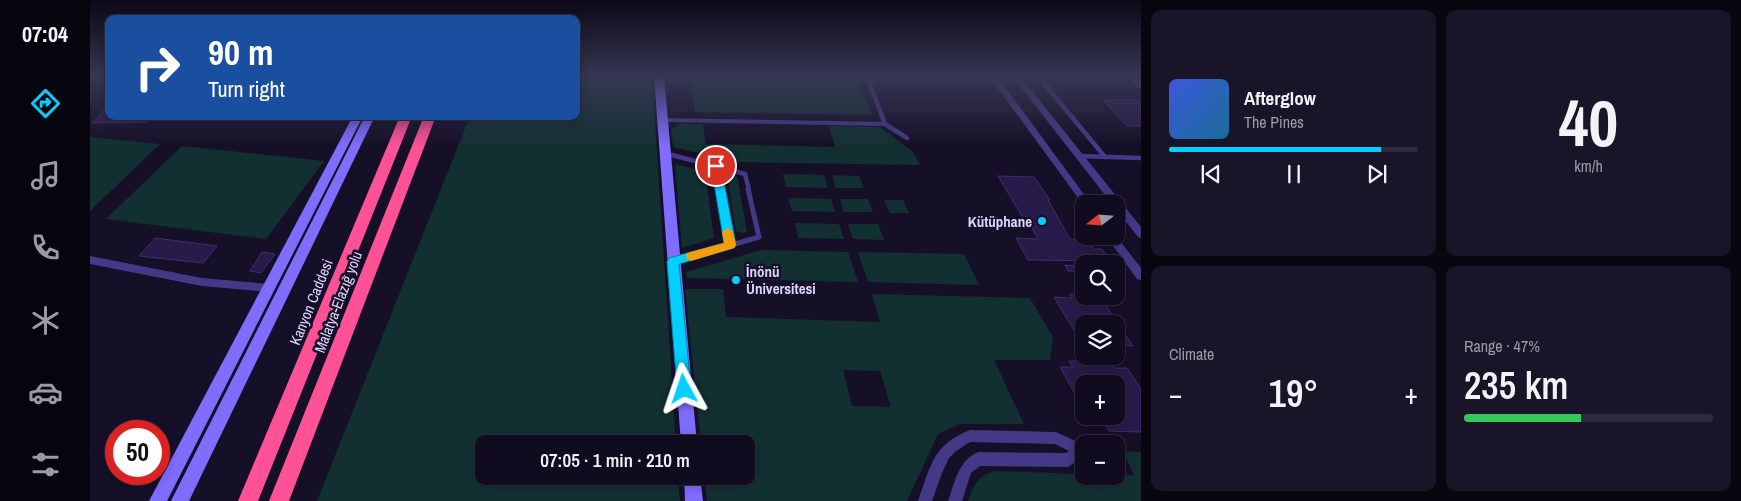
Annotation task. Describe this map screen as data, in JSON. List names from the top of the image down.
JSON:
{
  "streets": {
    "highway": ["Kanyon Caddesi", "Malatya-Elazığ yolu"]
  },
  "places": ["Kütüphane", "İnönü Üniversitesi"],
  "north": "left",
  "page": {
    "tabs": "07:04",
    "tile": [
      ["40", "km/h"],
      "Climate",
      ["Range · 47%", "235 km"]
    ],
    "turn": ["90 m", "Turn right"],
    "song": ["Afterglow", "The Pines"],
    "map_buttons": ["+", "−"],
    "heat": ["−", "19°", "+"],
    "limit": "50",
    "trip": "07:05 · 1 min · 210 m"
  }
}
